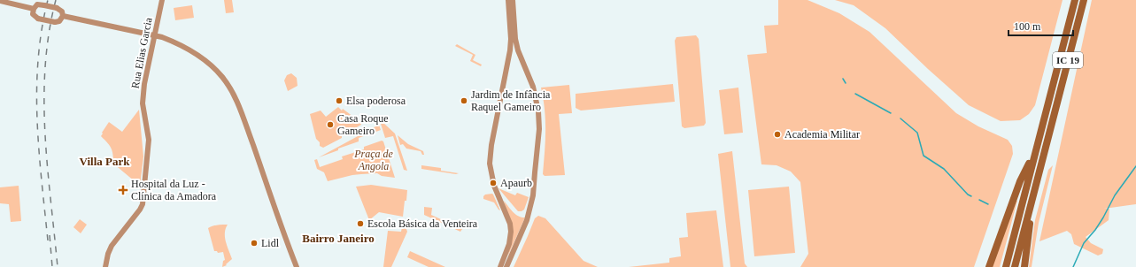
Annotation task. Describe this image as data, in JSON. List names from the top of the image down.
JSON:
{
  "streets": {
    "highway": ["IC 19"],
    "street": ["Rua Elias Garcia"]
  },
  "districts": ["Villa Park", "Bairro Janeiro"],
  "parks": ["Praça de Angola"],
  "places": {
    "other": [
      "Elsa poderosa",
      "Jardim de Infância Raquel Gameiro",
      "Casa Roque Gameiro",
      "Academia Militar",
      "Apaurb",
      "Escola Básica da Venteira",
      "Lidl"
    ],
    "health": ["Hospital da Luz - Clínica da Amadora"]
  },
  "scale_bar": "100 m"
}
